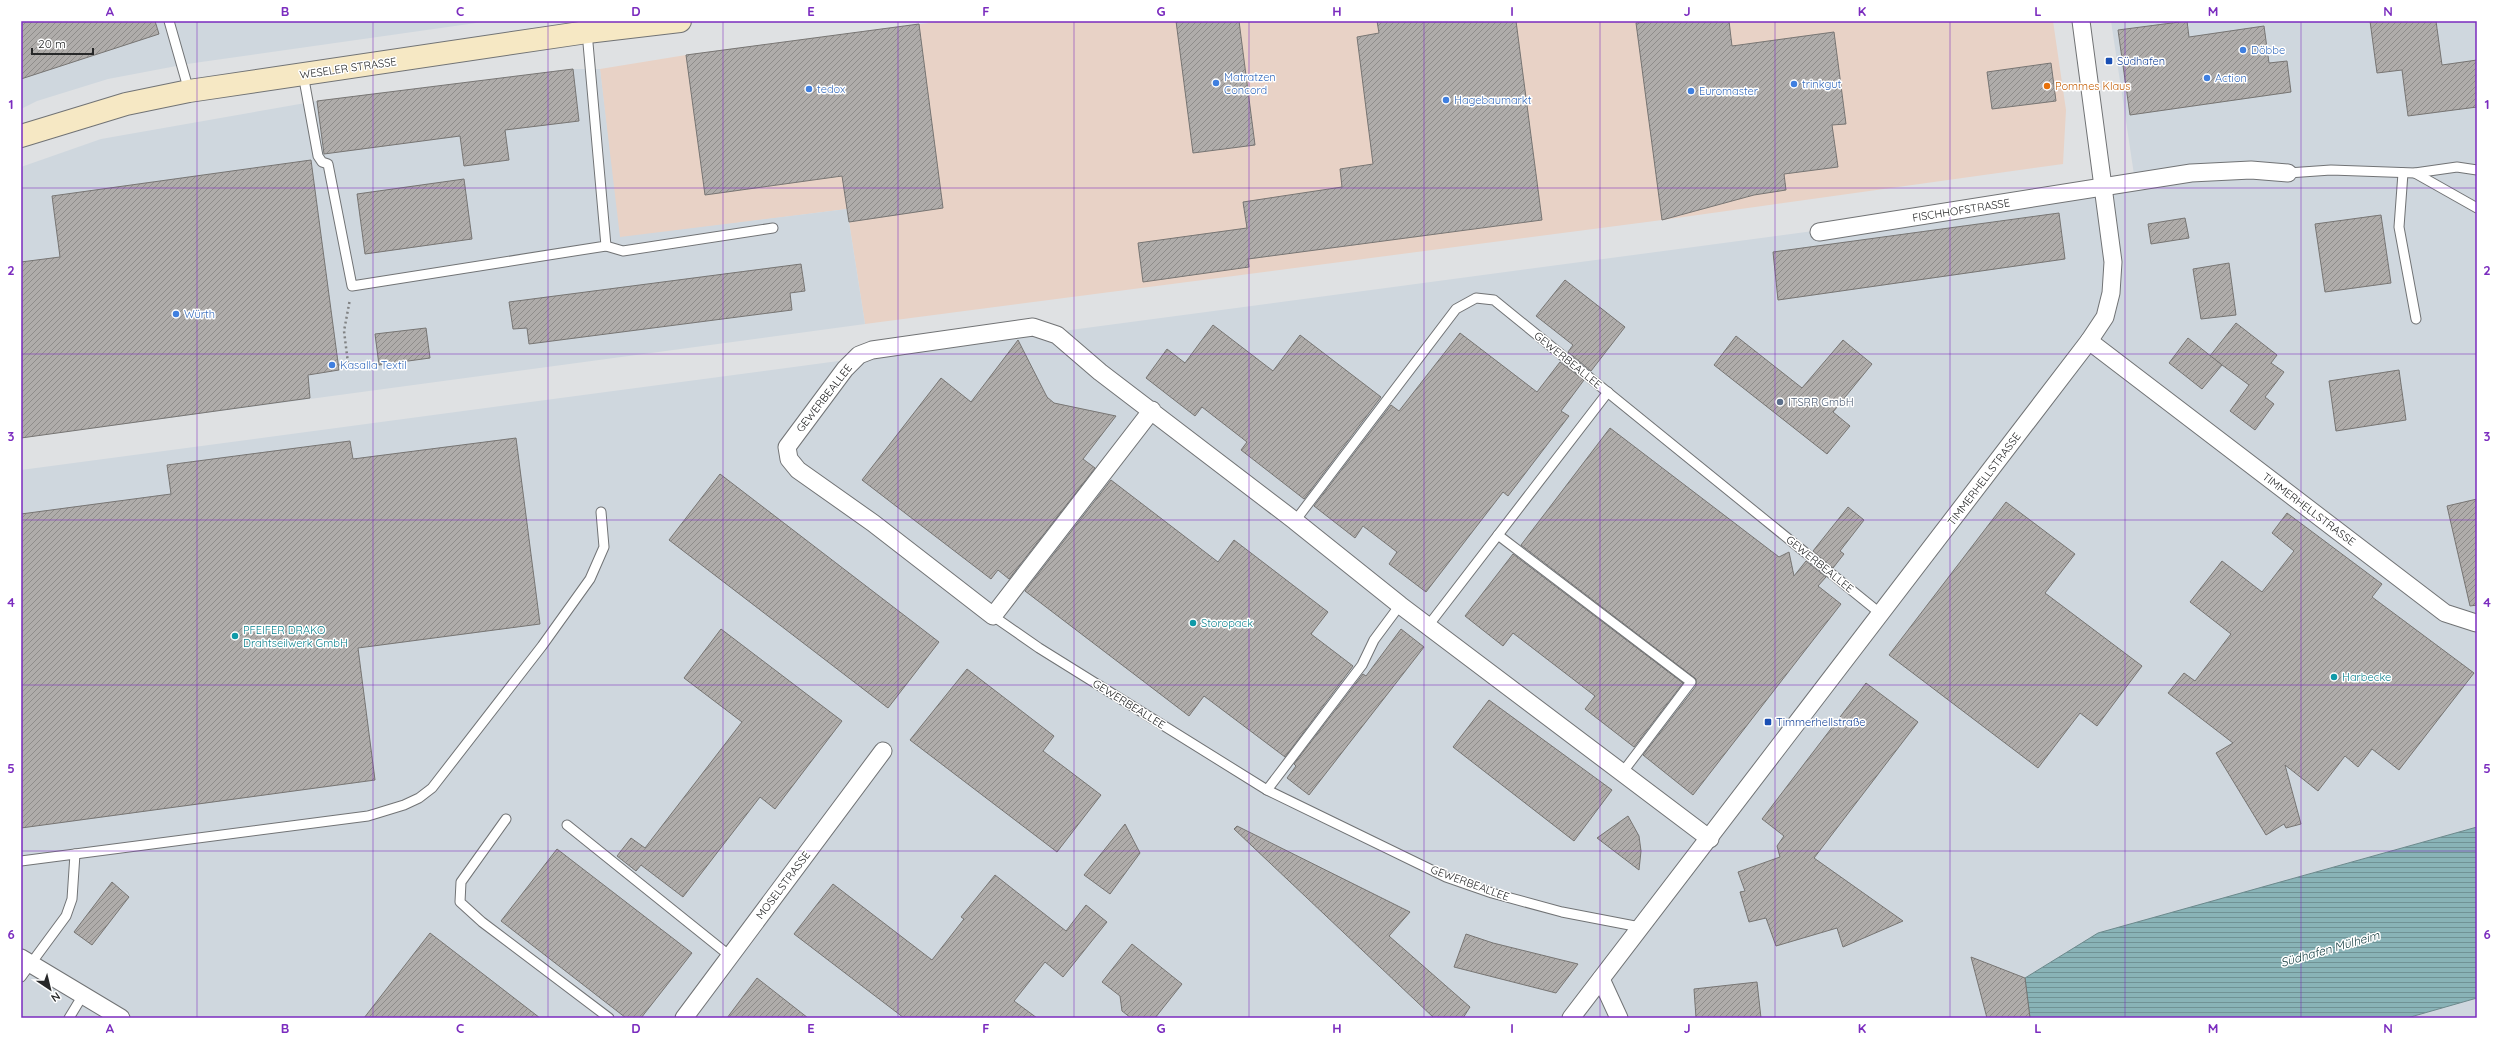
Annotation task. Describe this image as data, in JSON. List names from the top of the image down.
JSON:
{
  "streets": {
    "main road": ["WESELER STRASSE"],
    "street": [
      "FISCHHOFSTRASSE",
      "GEWERBEALLEE",
      "TIMMERHELLSTRASSE",
      "MOSELSTRASSE"
    ]
  },
  "crossings": [
    ["FISCHHOFSTRASSE", "TIMMERHELLSTRASSE"],
    ["GEWERBEALLEE", "TIMMERHELLSTRASSE"]
  ],
  "water": ["Südhafen Mülheim"],
  "places": {
    "other": [
      "Döbbe",
      "Action",
      "Matratzen Concord",
      "trinkgut",
      "Pommes Klaus",
      "tedox",
      "Euromaster",
      "Hagebaumarkt",
      "Würth",
      "Kasalla Textil",
      "ITSRR GmbH",
      "Storopack",
      "PFEIFER DRAKO Drahtseilwerk GmbH",
      "Harbecke"
    ],
    "transit": ["Südhafen", "Timmerhellstraße"]
  },
  "scale_bar": "20 m",
  "north": "bottom right",
  "grid": {
    "columns": [
      "A",
      "B",
      "C",
      "D",
      "E",
      "F",
      "G",
      "H",
      "I",
      "J",
      "K",
      "L",
      "M",
      "N"
    ],
    "rows": [
      "1",
      "2",
      "3",
      "4",
      "5",
      "6"
    ]
  }
}
